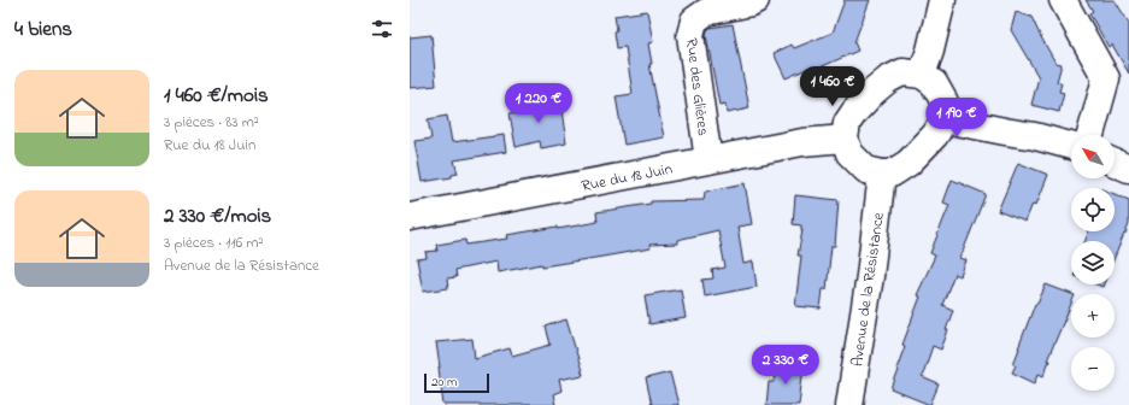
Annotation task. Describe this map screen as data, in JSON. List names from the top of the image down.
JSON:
{
  "streets": {
    "street": ["Rue des Glières", "Rue du 18 Juin", "Avenue de la Résistance"]
  },
  "crossings": [
    ["Rue des Glières", "Rue du 18 Juin"],
    ["Rue du 18 Juin", "Avenue de la Résistance"]
  ],
  "scale_bar": "20 m",
  "north": "top left",
  "page": {
    "heading": "4 biens",
    "list": [
      {
        "name": "1 460 €/mois",
        "note": "3 pièces · 83 m² · Rue du 18 Juin"
      },
      {
        "name": "2 330 €/mois",
        "note": "3 pièces · 116 m² · Avenue de la Résistance"
      }
    ],
    "price": [
      "1 460 €",
      "1 220 €",
      "1 190 €",
      "2 330 €"
    ],
    "map_buttons": ["+", "−"],
    "scale": "20 m"
  }
}
